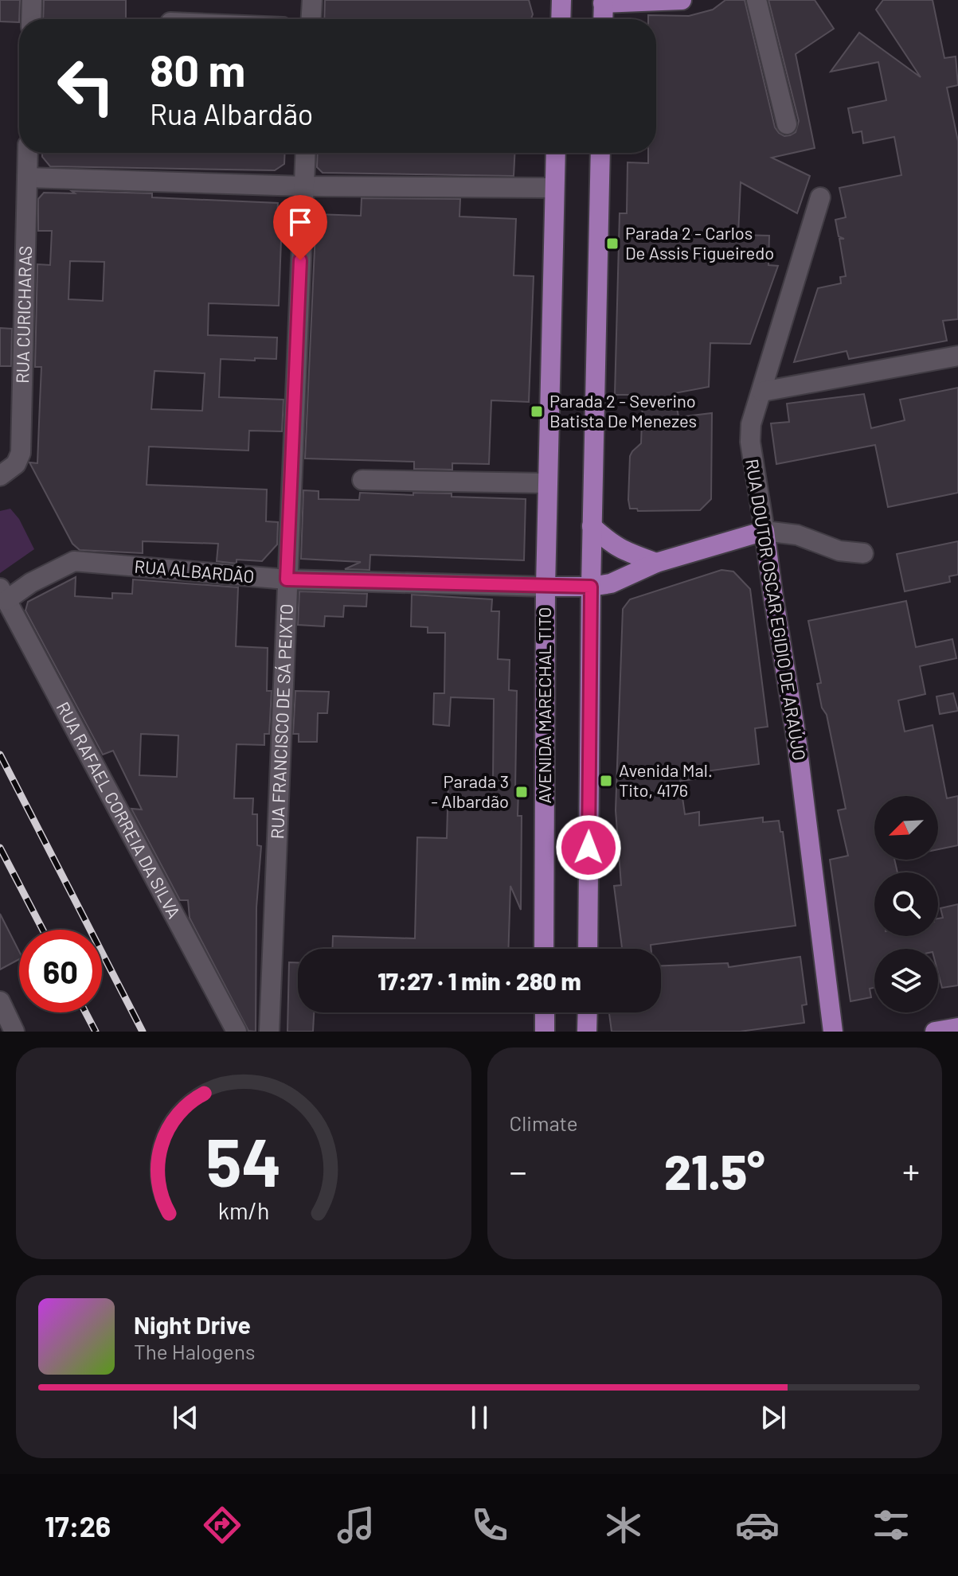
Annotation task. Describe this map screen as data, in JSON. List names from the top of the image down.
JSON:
{
  "streets": {
    "main road": ["RUA ALBARDÃO", "RUA DOUTOR OSCAR EGIDIO DE ARAÚJO", "AVENIDA MARECHAL TITO"],
    "street": ["RUA CURICHARAS", "RUA FRANCISCO DE SÁ PEIXTO", "RUA RAFAEL CORREIA DA SILVA"]
  },
  "crossings": [
    ["RUA ALBARDÃO", "RUA DOUTOR OSCAR EGIDIO DE ARAÚJO"],
    ["RUA ALBARDÃO", "AVENIDA MARECHAL TITO"],
    ["RUA ALBARDÃO", "RUA FRANCISCO DE SÁ PEIXTO"],
    ["RUA ALBARDÃO", "RUA RAFAEL CORREIA DA SILVA"]
  ],
  "places": {
    "transit": [
      "Parada 2 - Carlos De Assis Figueiredo",
      "Parada 2 - Severino Batista De Menezes",
      "Avenida Mal. Tito, 4176",
      "Parada 3 - Albardão"
    ]
  },
  "north": "bottom left",
  "page": {
    "turn": ["80 m", "Rua Albardão"],
    "limit": "60",
    "trip": "17:27 · 1 min · 280 m",
    "tile": "Climate",
    "heat": ["−", "21.5°", "+"],
    "song": ["Night Drive", "The Halogens"],
    "tabs": "17:26",
    "gauge": ["54", "km/h"]
  }
}
